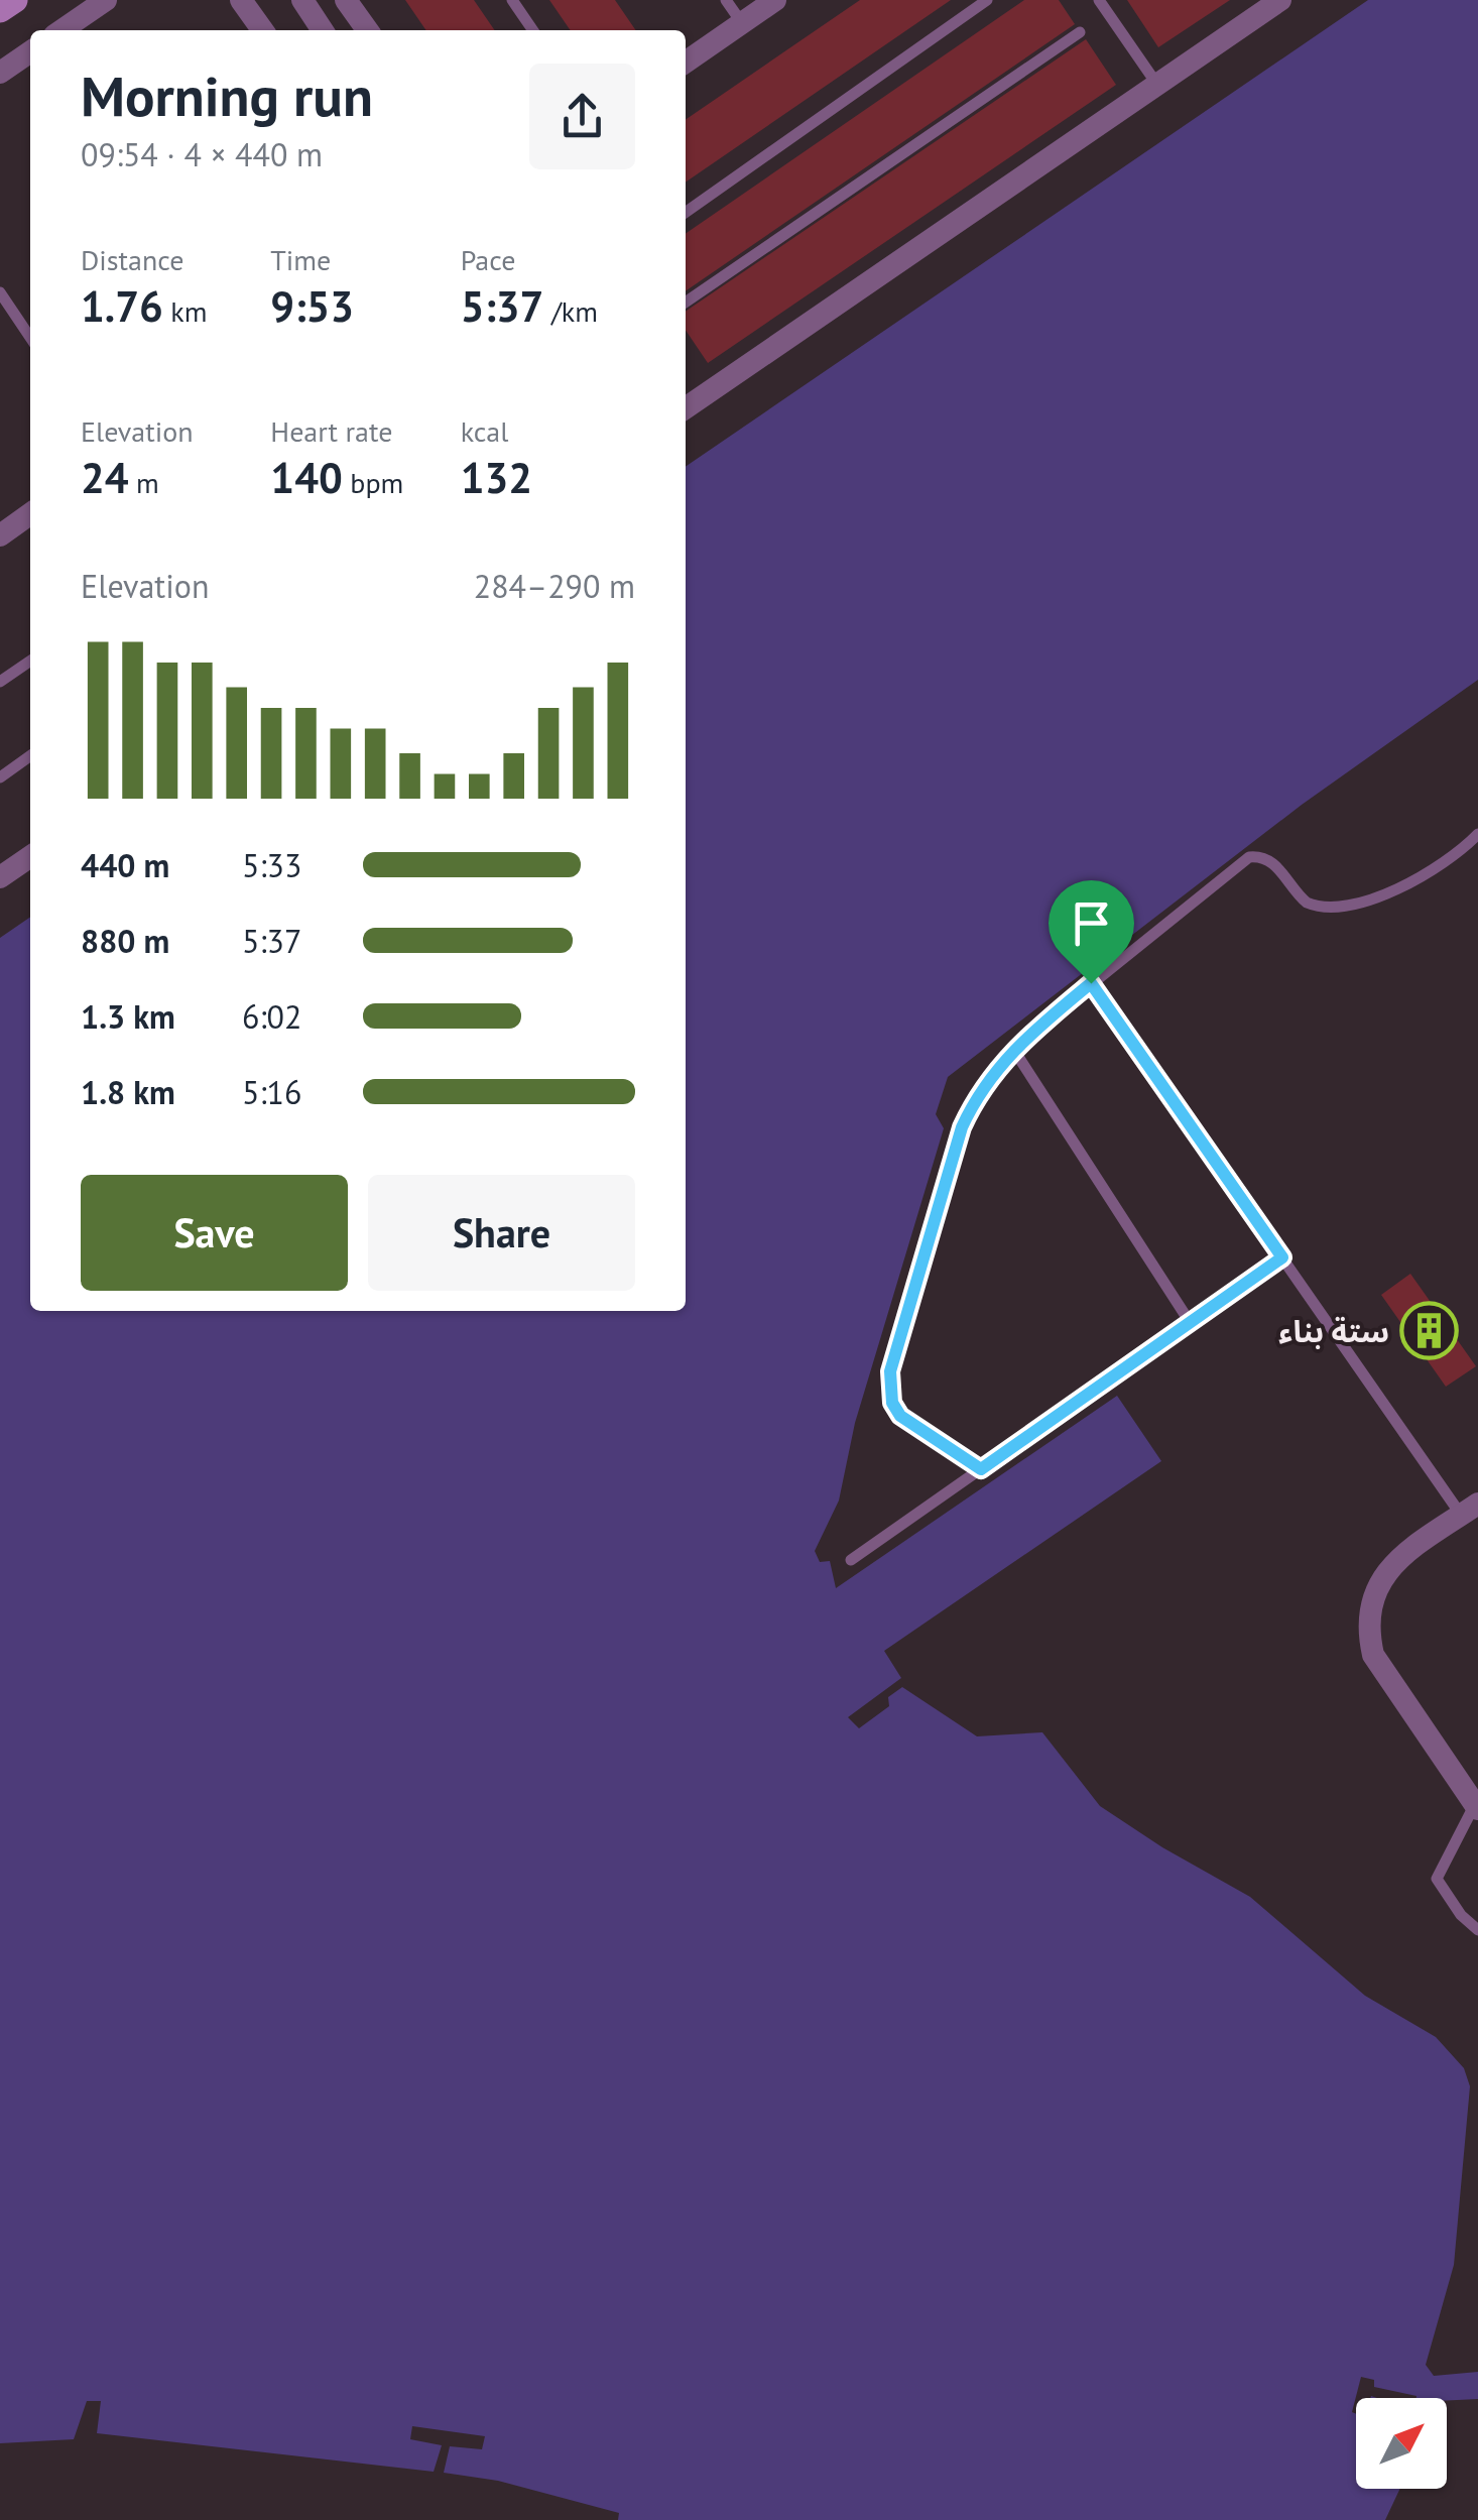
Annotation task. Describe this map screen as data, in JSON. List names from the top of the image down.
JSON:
{
  "places": {
    "building": ["ستة بناء"]
  },
  "north": "top right",
  "page": {
    "heading": ["Morning run", "09:54 · 4 × 440 m"],
    "stats": [
      ["Distance", "1.76 km"],
      ["Time", "9:53"],
      ["Pace", "5:37 /km"],
      ["Elevation", "24 m"],
      ["Heart rate", "140 bpm"],
      ["kcal", "132"]
    ],
    "chart": ["Elevation", "284–290 m"],
    "list": [
      {
        "name": "440 m",
        "note": "5:33"
      },
      {
        "name": "880 m",
        "note": "5:37"
      },
      {
        "name": "1.3 km",
        "note": "6:02"
      },
      {
        "name": "1.8 km",
        "note": "5:16"
      }
    ],
    "buttons": ["Save", "Share"]
  }
}
